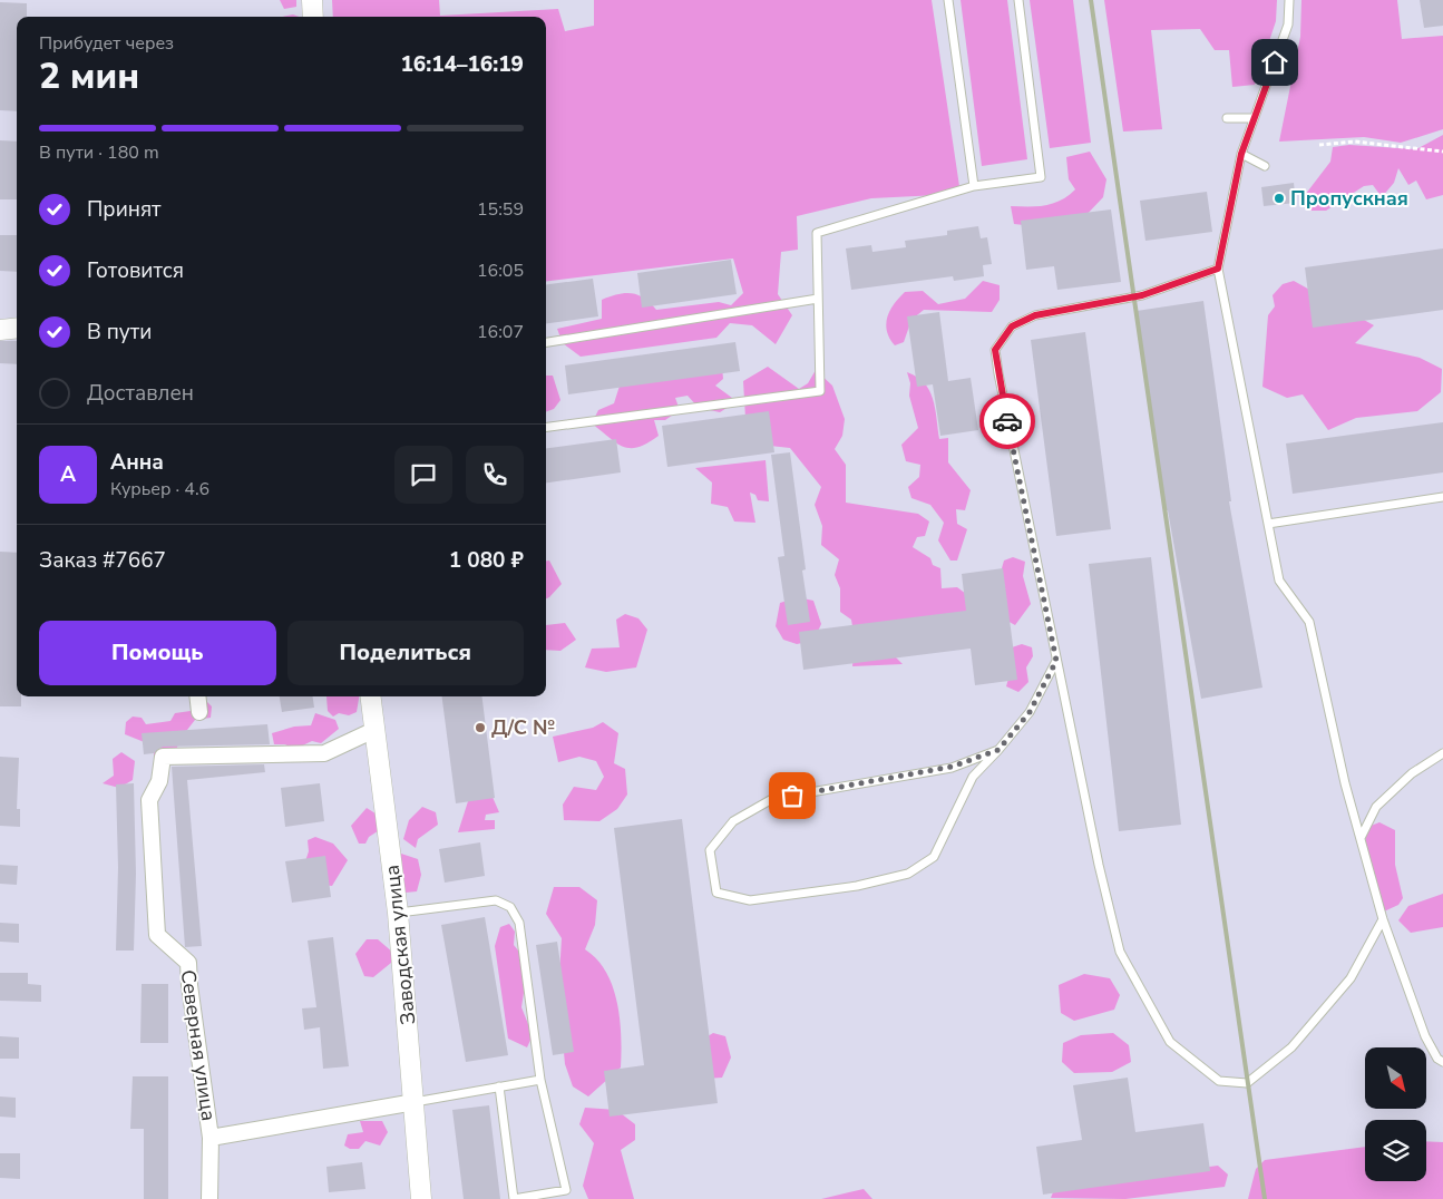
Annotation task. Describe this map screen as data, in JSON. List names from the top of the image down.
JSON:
{
  "streets": {
    "street": ["Заводская улица", "Северная улица"]
  },
  "crossings": [
    ["Заводская улица", "Северная улица"]
  ],
  "places": ["Пропускная", "Д/С №"],
  "north": "bottom right",
  "page": {
    "heading": ["2 мин", "Прибудет через", "16:14–16:19"],
    "panel": [
      "Анна",
      "Курьер · 4.6",
      "Заказ #7667",
      "1 080 ₽"
    ],
    "bar": "В пути · 180 m",
    "list": [
      ["Принят", "15:59"],
      ["Готовится", "16:05"],
      ["В пути", "16:07"],
      "Доставлен"
    ],
    "round": "А",
    "buttons": ["Помощь", "Поделиться"]
  }
}
